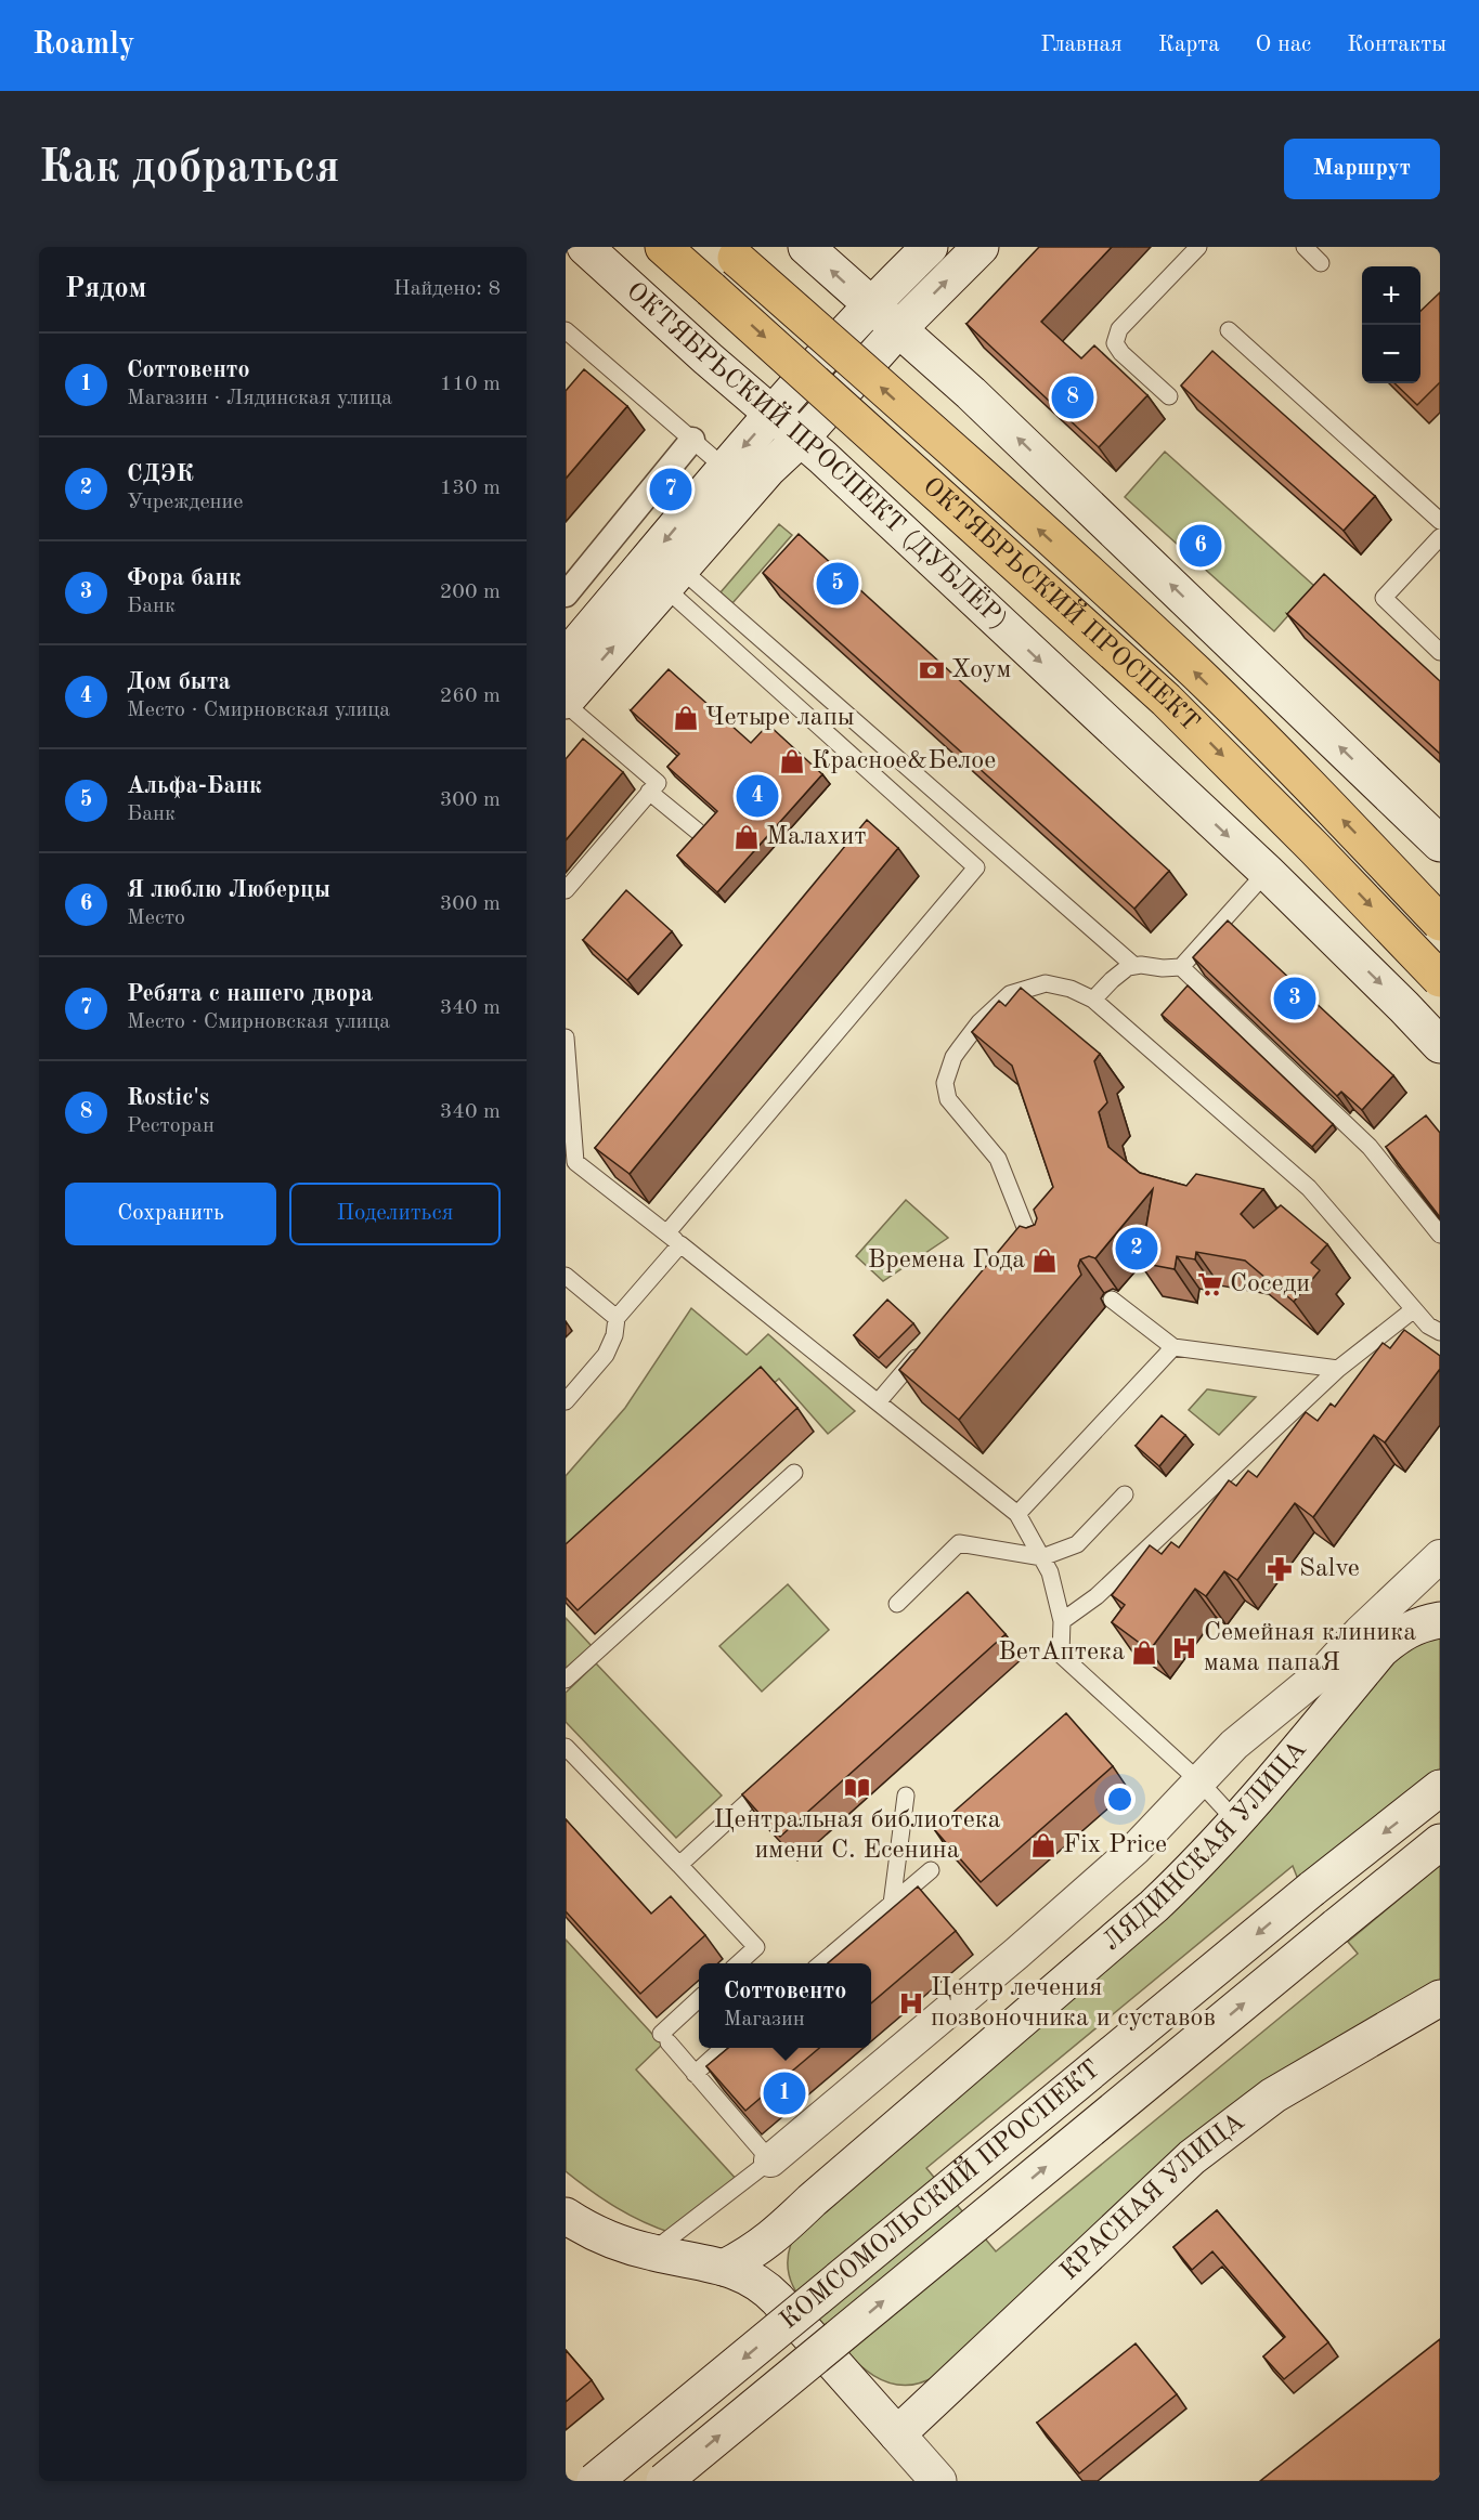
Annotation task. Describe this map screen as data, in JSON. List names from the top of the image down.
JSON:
{
  "streets": {
    "main road": [
      "ОКТЯБРЬСКИЙ ПРОСПЕКТ (ДУБЛЁР)",
      "ОКТЯБРЬСКИЙ ПРОСПЕКТ",
      "ЛЯДИНСКАЯ УЛИЦА",
      "КОМСОМОЛЬСКИЙ ПРОСПЕКТ",
      "КРАСНАЯ УЛИЦА"
    ]
  },
  "places": {
    "bank": ["Хоум"],
    "shop": [
      "Четыре лапы",
      "Красное&Белое",
      "Малахит",
      "Времена Года",
      "ВетАптека",
      "Fix Price"
    ],
    "supermarket": ["Соседи"],
    "pharmacy": ["Salve"],
    "hospital": ["Семейная клиника мама папаЯ", "Центр лечения позвоночника и суставов"],
    "library": ["Центральная библиотека имени С. Есенина"]
  },
  "page": {
    "header": "Roamly",
    "nav": [
      "Главная",
      "Карта",
      "О нас",
      "Контакты"
    ],
    "buttons": [
      "Маршрут",
      ["Сохранить", "Поделиться"]
    ],
    "title": "Как добраться",
    "heading": ["Рядом", "Найдено: 8"],
    "map_buttons": ["+", "−"],
    "list": [
      {
        "mark": "1",
        "name": "Соттовенто",
        "note": "Магазин · Лядинская улица",
        "value": "110 m"
      },
      {
        "mark": "2",
        "name": "СДЭК",
        "note": "Учреждение",
        "value": "130 m"
      },
      {
        "mark": "3",
        "name": "Фора банк",
        "note": "Банк",
        "value": "200 m"
      },
      {
        "mark": "4",
        "name": "Дом быта",
        "note": "Место · Смирновская улица",
        "value": "260 m"
      },
      {
        "mark": "5",
        "name": "Альфа-Банк",
        "note": "Банк",
        "value": "300 m"
      },
      {
        "mark": "6",
        "name": "Я люблю Люберцы",
        "note": "Место",
        "value": "300 m"
      },
      {
        "mark": "7",
        "name": "Ребята с нашего двора",
        "note": "Место · Смирновская улица",
        "value": "340 m"
      },
      {
        "mark": "8",
        "name": "Rostic's",
        "note": "Ресторан",
        "value": "340 m"
      }
    ],
    "pins": [
      "8",
      "7",
      "6",
      "5",
      "4",
      "3",
      "2",
      "1"
    ],
    "popup": ["Соттовенто", "Магазин"]
  }
}
